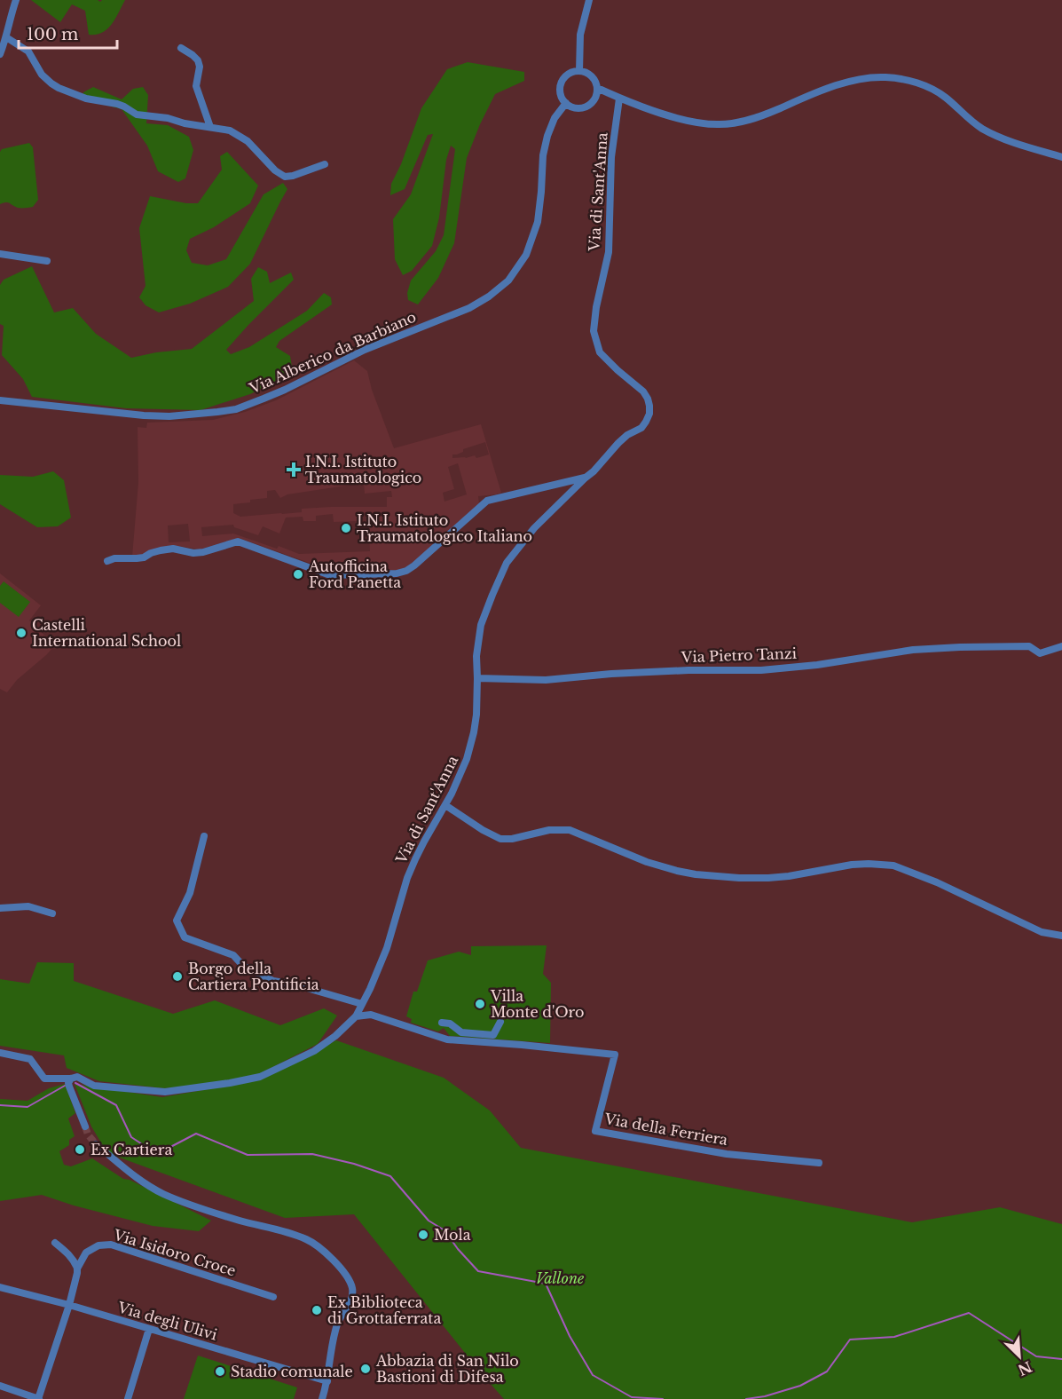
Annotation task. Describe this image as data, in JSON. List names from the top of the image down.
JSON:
{
  "streets": {
    "street": [
      "Via di Sant'Anna",
      "Via Alberico da Barbiano",
      "Via Pietro Tanzi",
      "Via della Ferriera",
      "Via Isidoro Croce",
      "Via degli Ulivi"
    ]
  },
  "crossings": [
    ["Via di Sant'Anna", "Via Pietro Tanzi"],
    ["Via di Sant'Anna", "Via della Ferriera"]
  ],
  "parks": ["Vallone"],
  "places": {
    "health": ["I.N.I. Istituto Traumatologico"],
    "other": [
      "I.N.I. Istituto Traumatologico Italiano",
      "Autofficina Ford Panetta",
      "Castelli International School",
      "Borgo della Cartiera Pontificia",
      "Villa Monte d'Oro",
      "Ex Cartiera",
      "Mola",
      "Ex Biblioteca di Grottaferrata",
      "Abbazia di San Nilo Bastioni di Difesa",
      "Stadio comunale"
    ]
  },
  "scale_bar": "100 m",
  "north": "bottom right"
}
